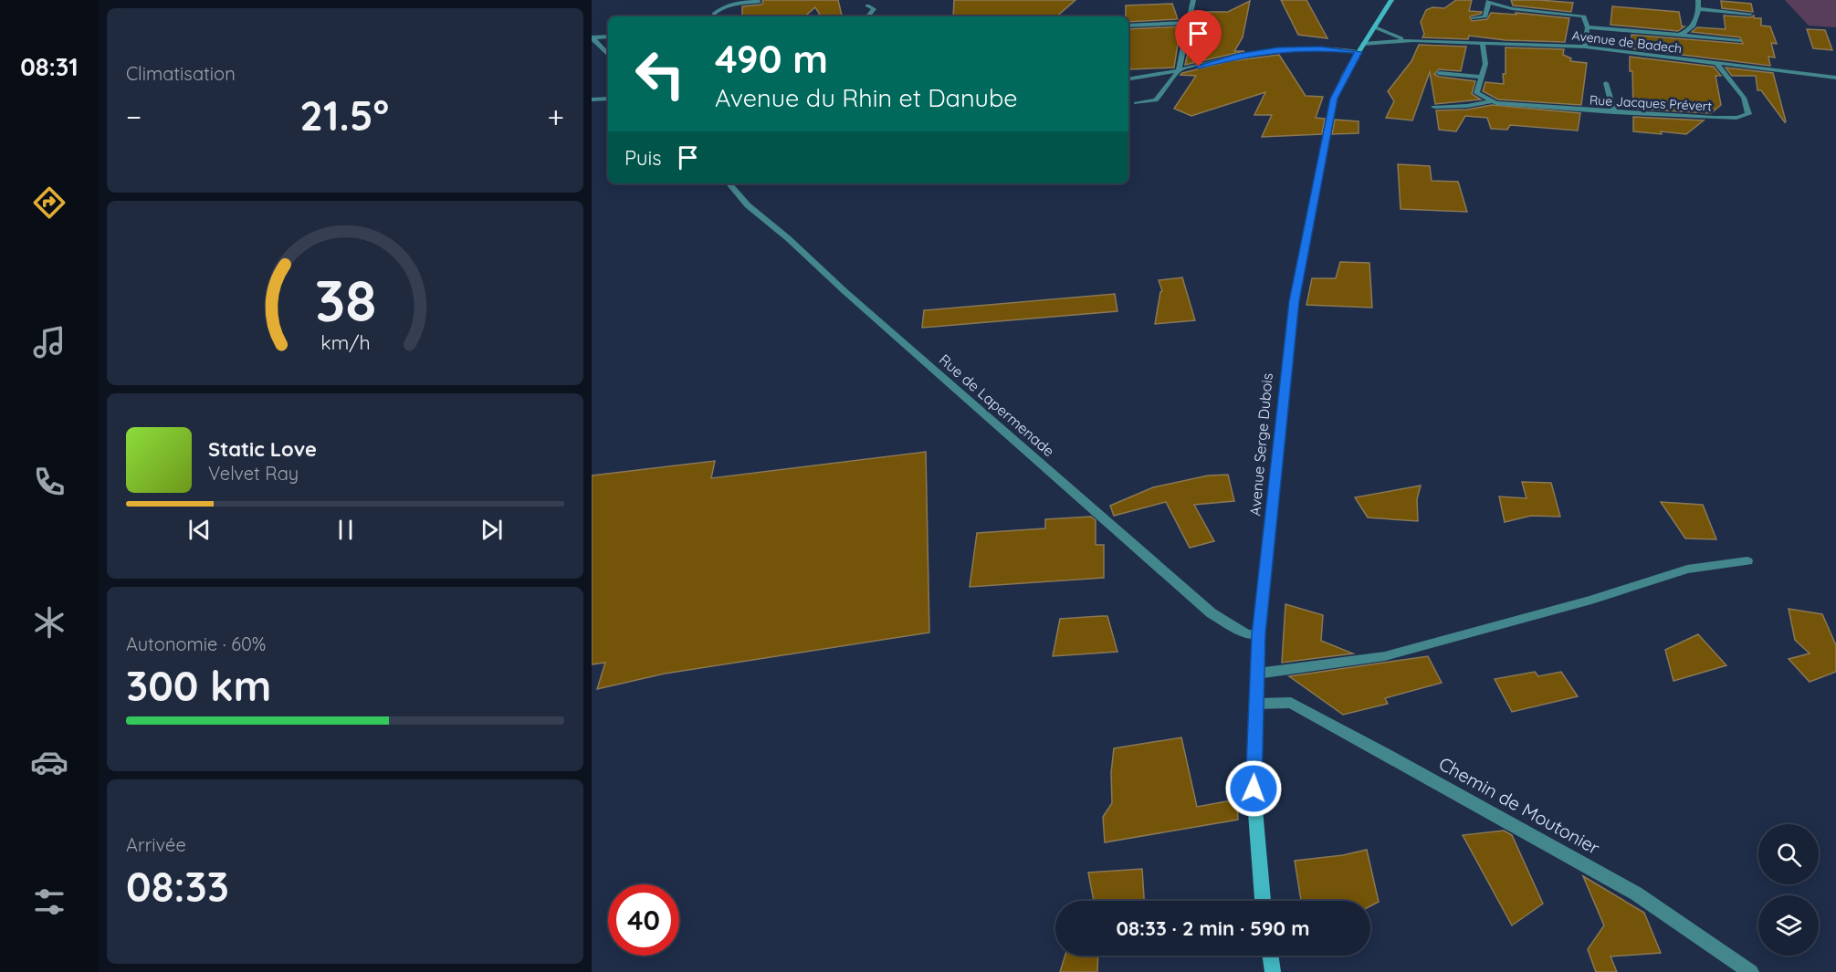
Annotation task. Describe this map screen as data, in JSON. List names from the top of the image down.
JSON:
{
  "streets": {
    "street": [
      "Avenue de Badech",
      "Rue Jacques Prévert",
      "Rue de Lapermenade",
      "Avenue Serge Dubois",
      "Chemin de Moutonier"
    ]
  },
  "crossings": [
    ["Avenue de Badech", "Rue Jacques Prévert"],
    ["Rue de Lapermenade", "Avenue Serge Dubois"],
    ["Avenue Serge Dubois", "Chemin de Moutonier"]
  ],
  "page": {
    "tabs": "08:31",
    "tile": [
      "Climatisation",
      ["Autonomie · 60%", "300 km"],
      ["Arrivée", "08:33"]
    ],
    "turn": ["490 m", "Avenue du Rhin et Danube"],
    "heat": ["−", "21.5°", "+"],
    "then": "Puis",
    "song": ["Static Love", "Velvet Ray"],
    "limit": "40",
    "trip": "08:33 · 2 min · 590 m",
    "gauge": ["38", "km/h"]
  }
}
